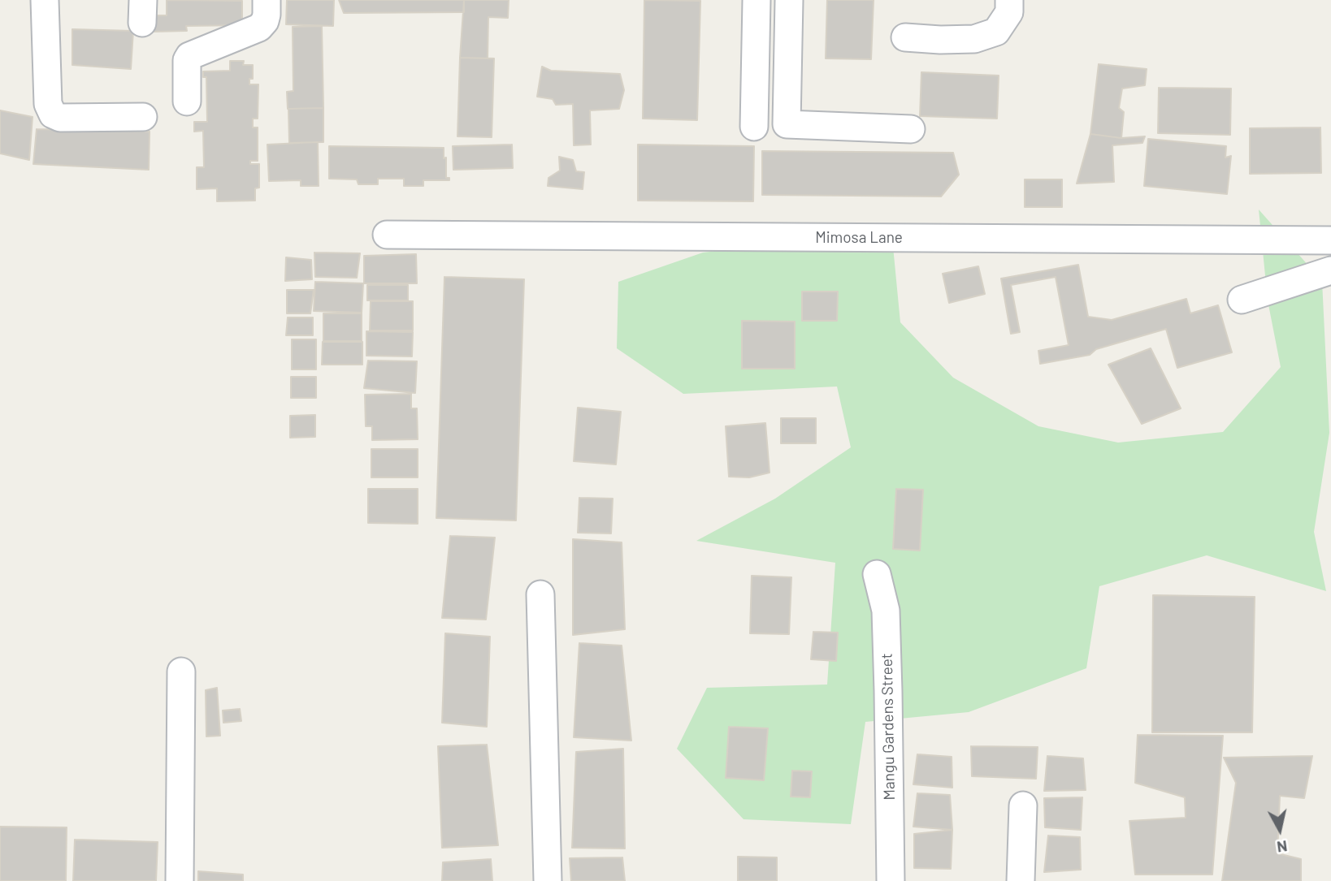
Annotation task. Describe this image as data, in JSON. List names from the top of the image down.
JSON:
{
  "streets": {
    "street": ["Mimosa Lane", "Mangu Gardens Street"]
  },
  "north": "bottom"
}
